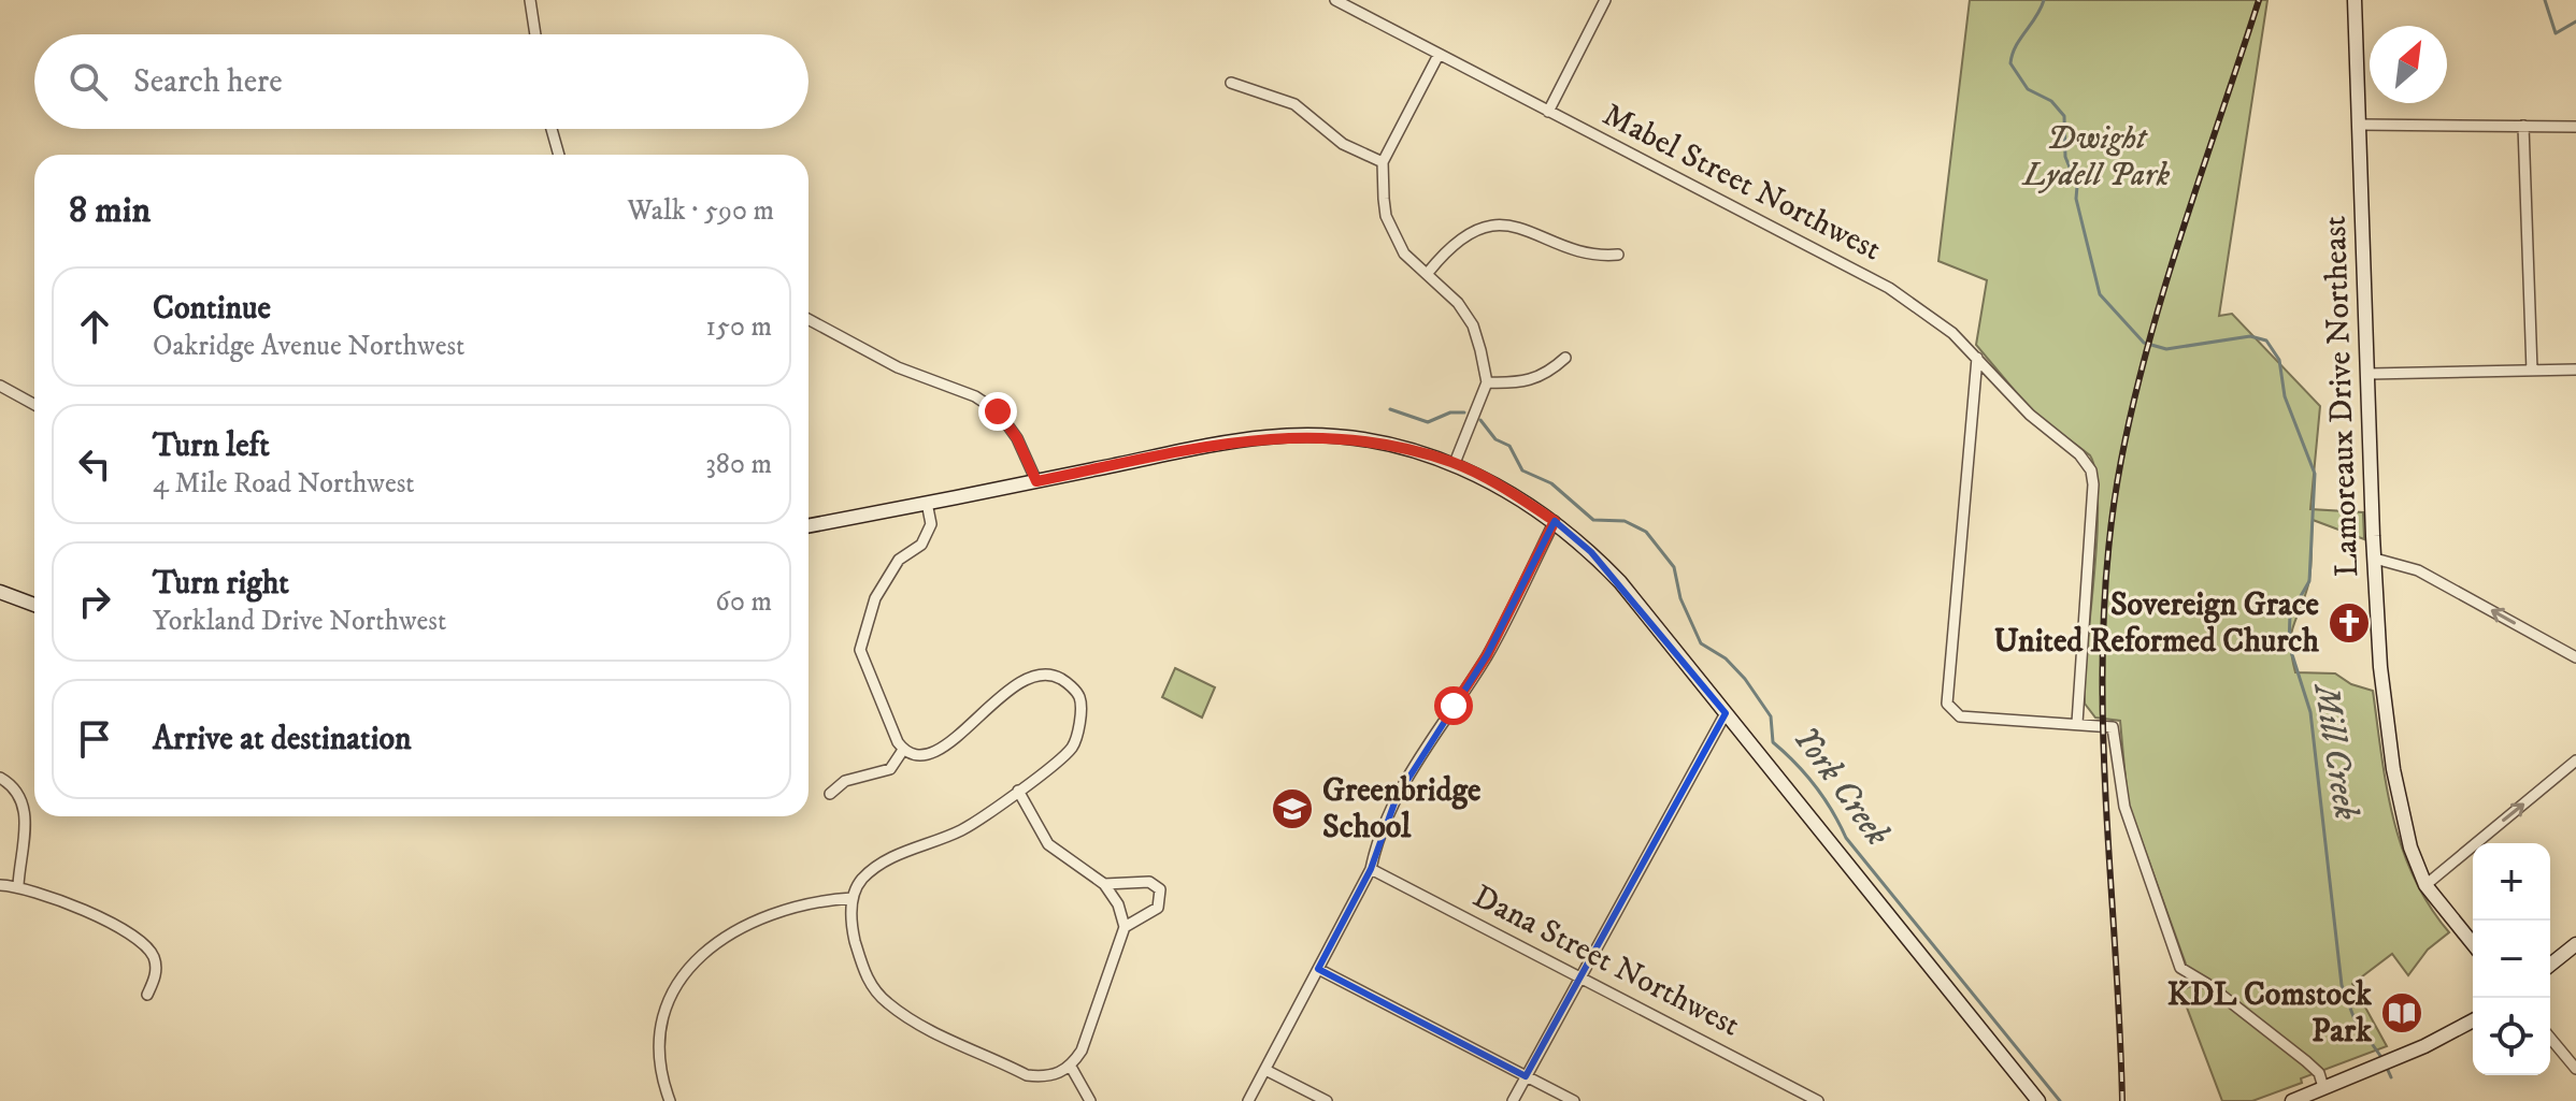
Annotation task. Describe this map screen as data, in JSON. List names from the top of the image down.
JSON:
{
  "streets": {
    "main road": ["Lamoreaux Drive Northeast"],
    "street": ["Mabel Street Northwest", "Dana Street Northwest"]
  },
  "water": ["Mill Creek", "York Creek"],
  "parks": ["Dwight Lydell Park"],
  "places": {
    "church": ["Sovereign Grace United Reformed Church"],
    "school or university": ["Greenbridge School"],
    "library": ["KDL Comstock Park"]
  },
  "north": "top right",
  "page": {
    "search": "Search here",
    "heading": ["8 min", "Walk · 590 m"],
    "list": [
      ["Continue", "Oakridge Avenue Northwest", "150 m"],
      ["Turn left", "4 Mile Road Northwest", "380 m"],
      ["Turn right", "Yorkland Drive Northwest", "60 m"],
      "Arrive at destination"
    ],
    "map_buttons": ["+", "−"]
  }
}
